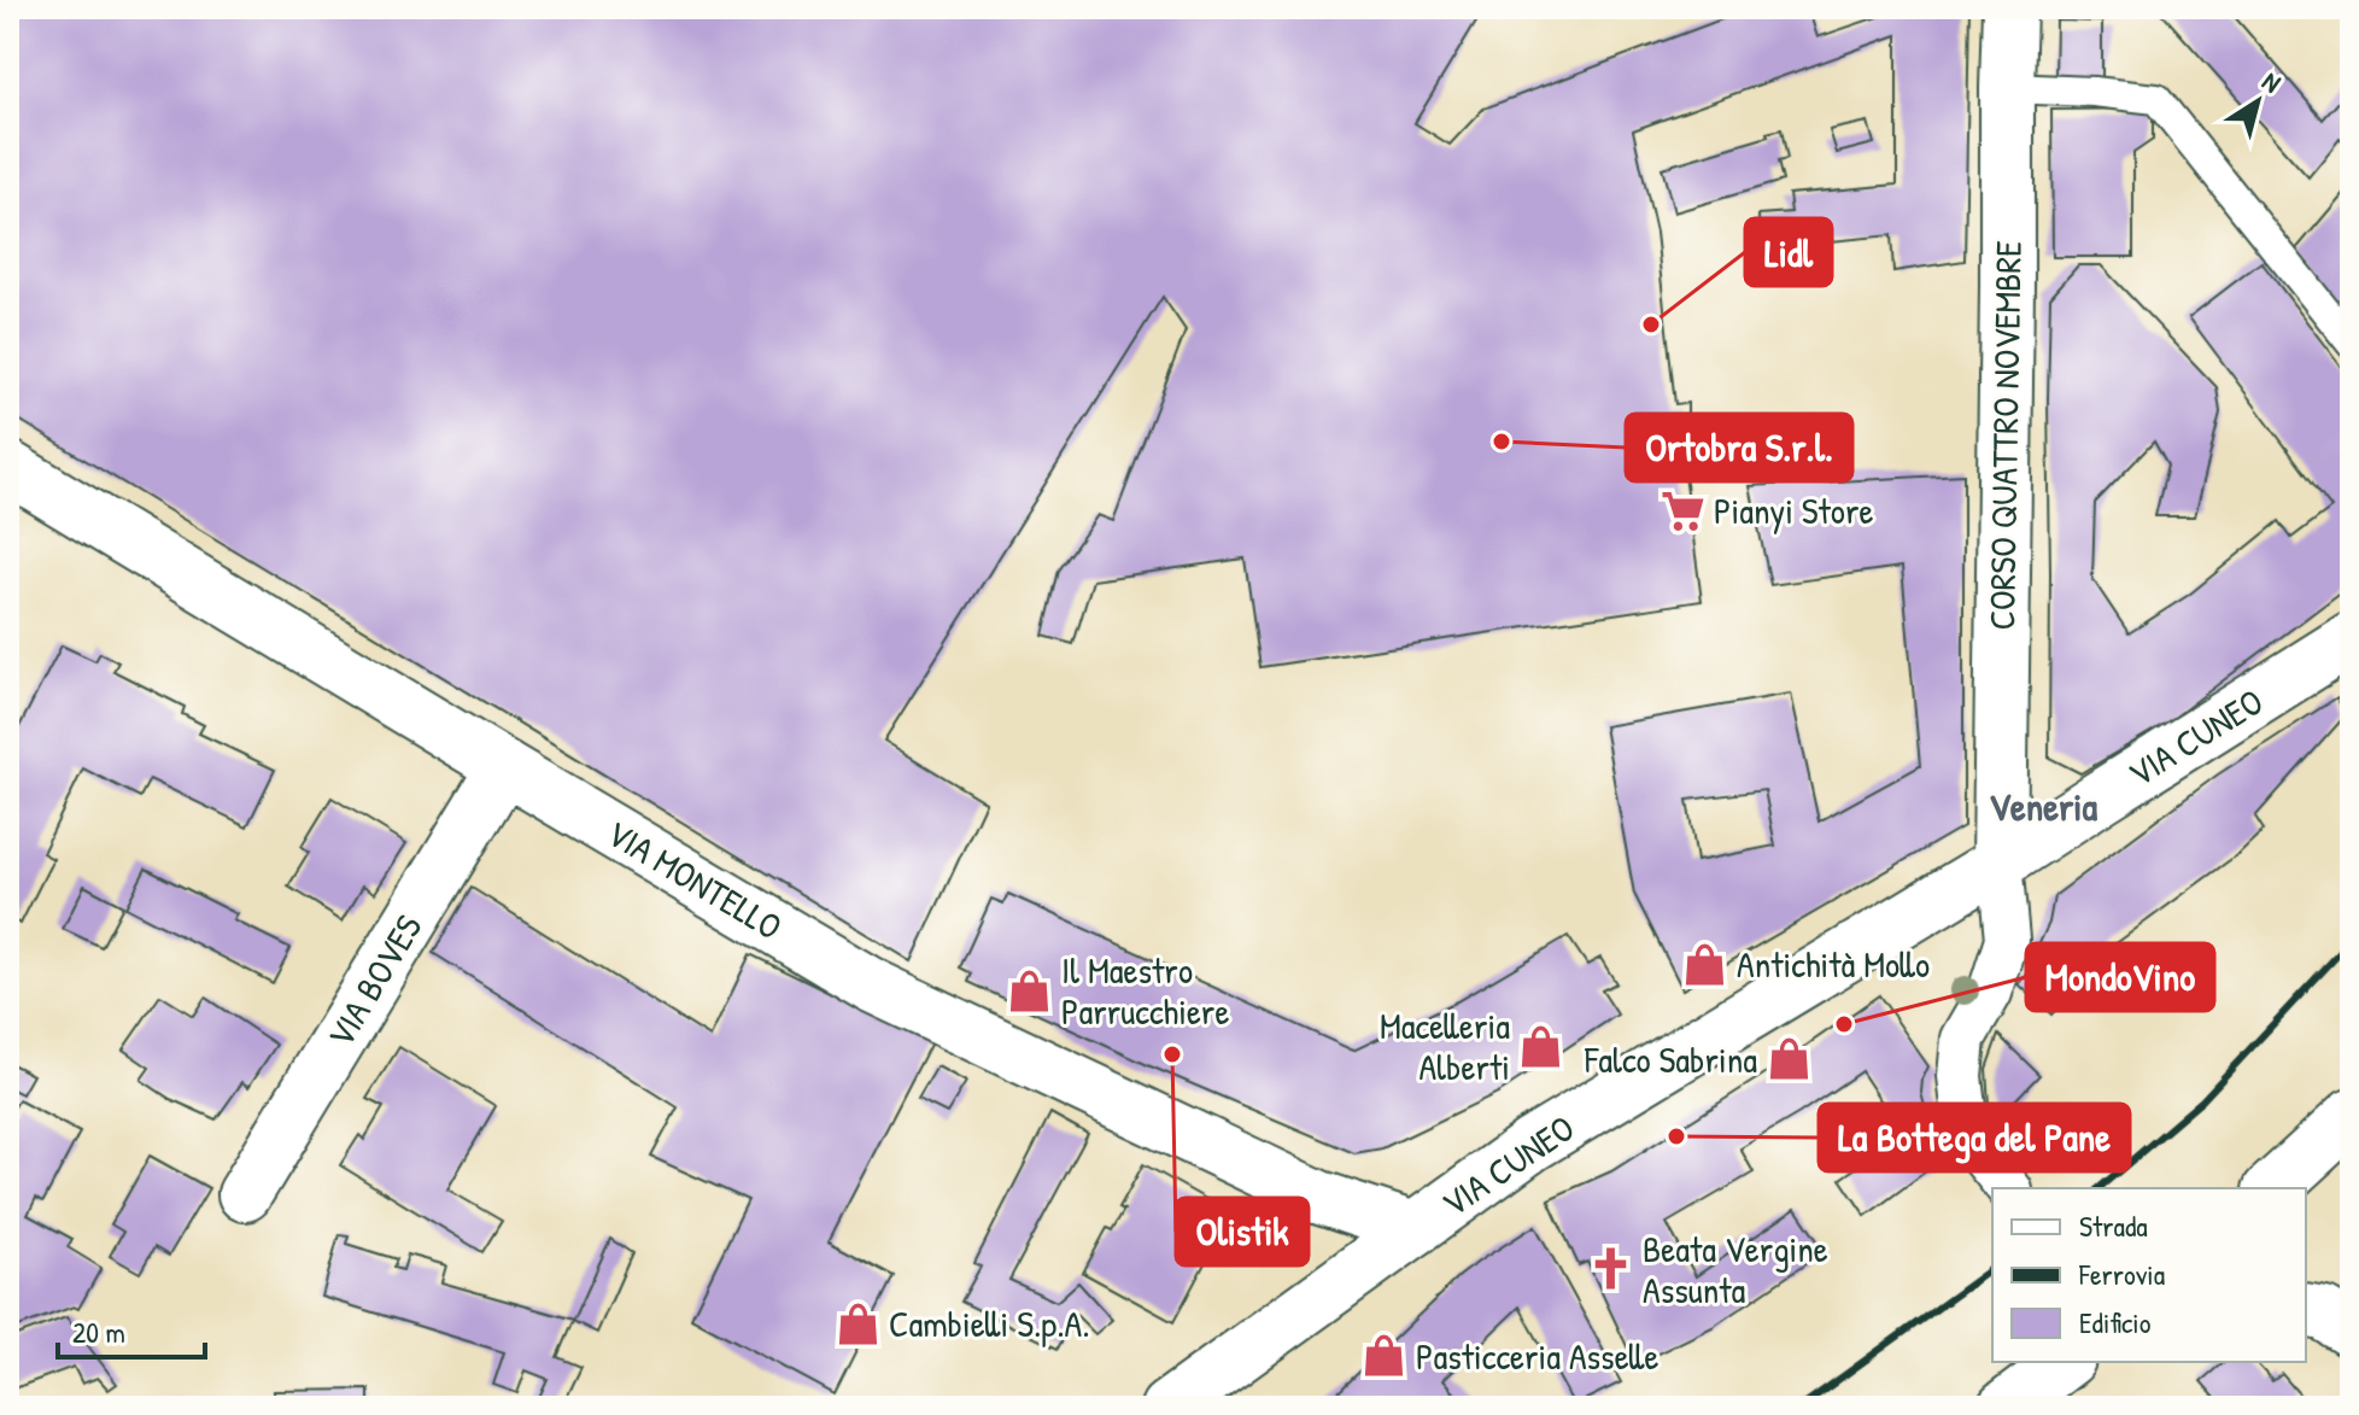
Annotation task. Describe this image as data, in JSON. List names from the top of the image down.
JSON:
{
  "streets": {
    "street": [
      "CORSO QUATTRO NOVEMBRE",
      "VIA CUNEO",
      "VIA MONTELLO",
      "VIA BOVES"
    ]
  },
  "crossings": [
    ["CORSO QUATTRO NOVEMBRE", "VIA CUNEO"],
    ["VIA CUNEO", "VIA MONTELLO"],
    ["VIA MONTELLO", "VIA BOVES"]
  ],
  "districts": ["Veneria"],
  "places": {
    "other": [
      "Lidl",
      "Ortobra S.r.l.",
      "MondoVino",
      "Olistik",
      "La Bottega del Pane"
    ],
    "supermarket": ["Pianyi Store"],
    "shop": [
      "Antichità Mollo",
      "Il Maestro Parrucchiere",
      "Macelleria Alberti",
      "Falco Sabrina",
      "Cambielli S.p.A.",
      "Pasticceria Asselle"
    ],
    "church": ["Beata Vergine Assunta"]
  },
  "legend": ["Strada", "Ferrovia", "Edificio"],
  "scale_bar": "20 m",
  "north": "top right"
}
